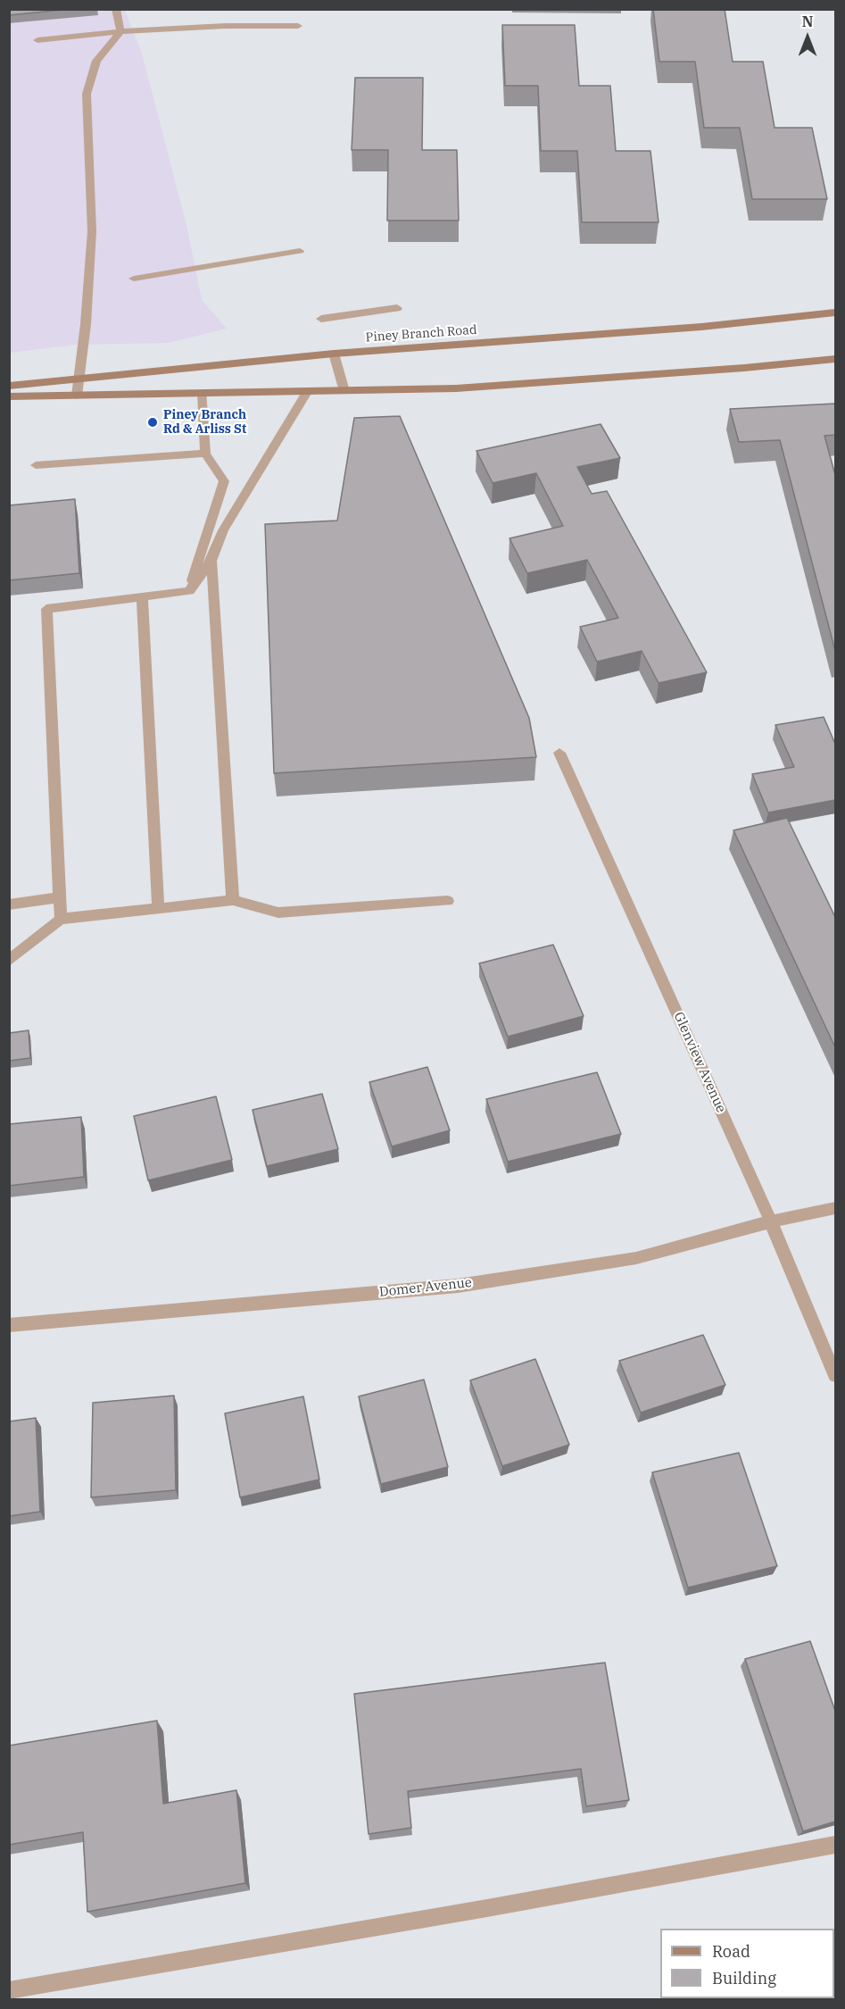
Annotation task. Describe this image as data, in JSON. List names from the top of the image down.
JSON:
{
  "streets": {
    "main road": ["Piney Branch Road"],
    "street": ["Glenview Avenue", "Domer Avenue"]
  },
  "crossings": [
    ["Glenview Avenue", "Domer Avenue"]
  ],
  "places": ["Piney Branch Rd & Arliss St"],
  "legend": ["Road", "Building"],
  "north": "top"
}
